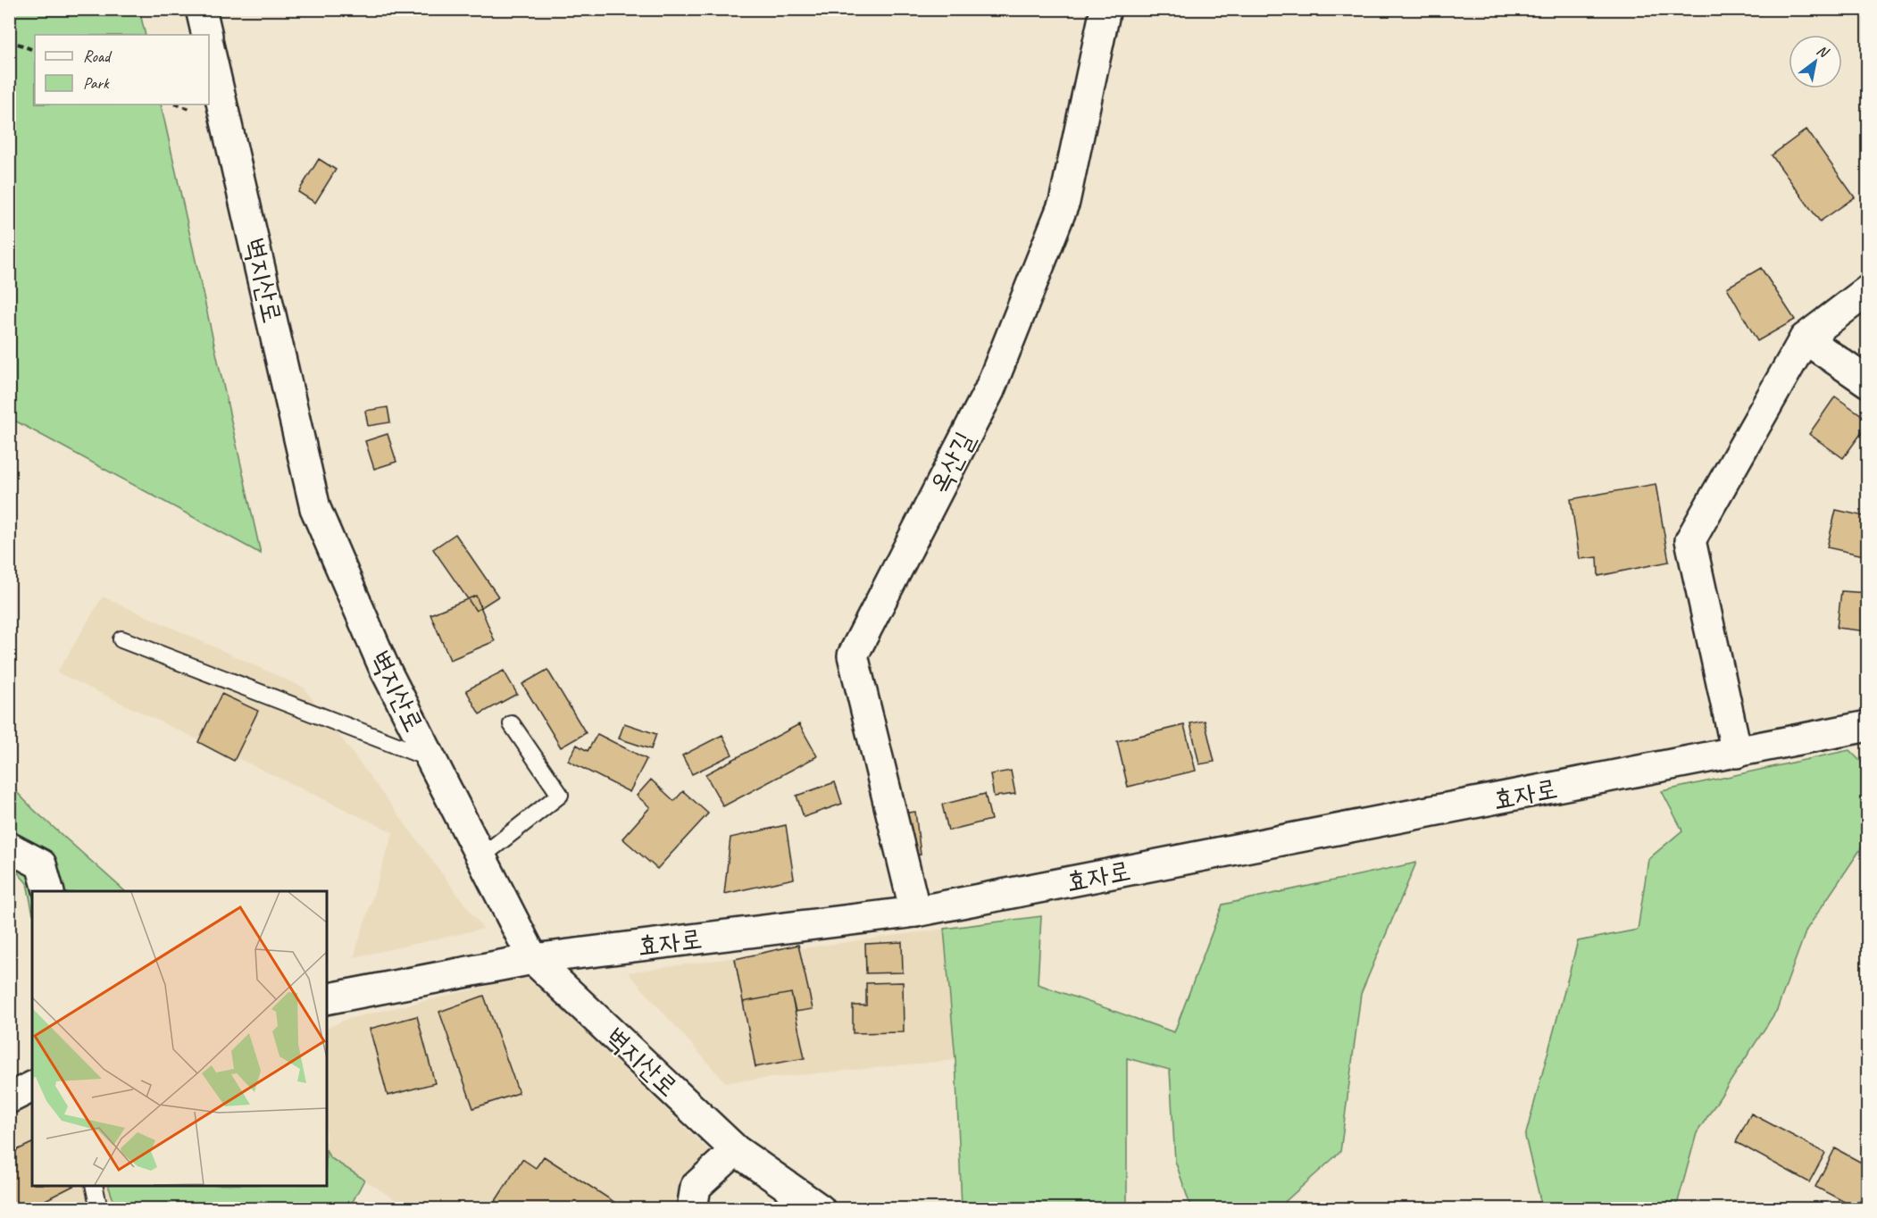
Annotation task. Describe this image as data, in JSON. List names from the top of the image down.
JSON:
{
  "streets": {
    "street": ["벽지산로", "옥산길", "효자로"]
  },
  "crossings": [
    ["벽지산로", "효자로"],
    ["옥산길", "효자로"]
  ],
  "legend": ["Road", "Park"],
  "north": "top right"
}
